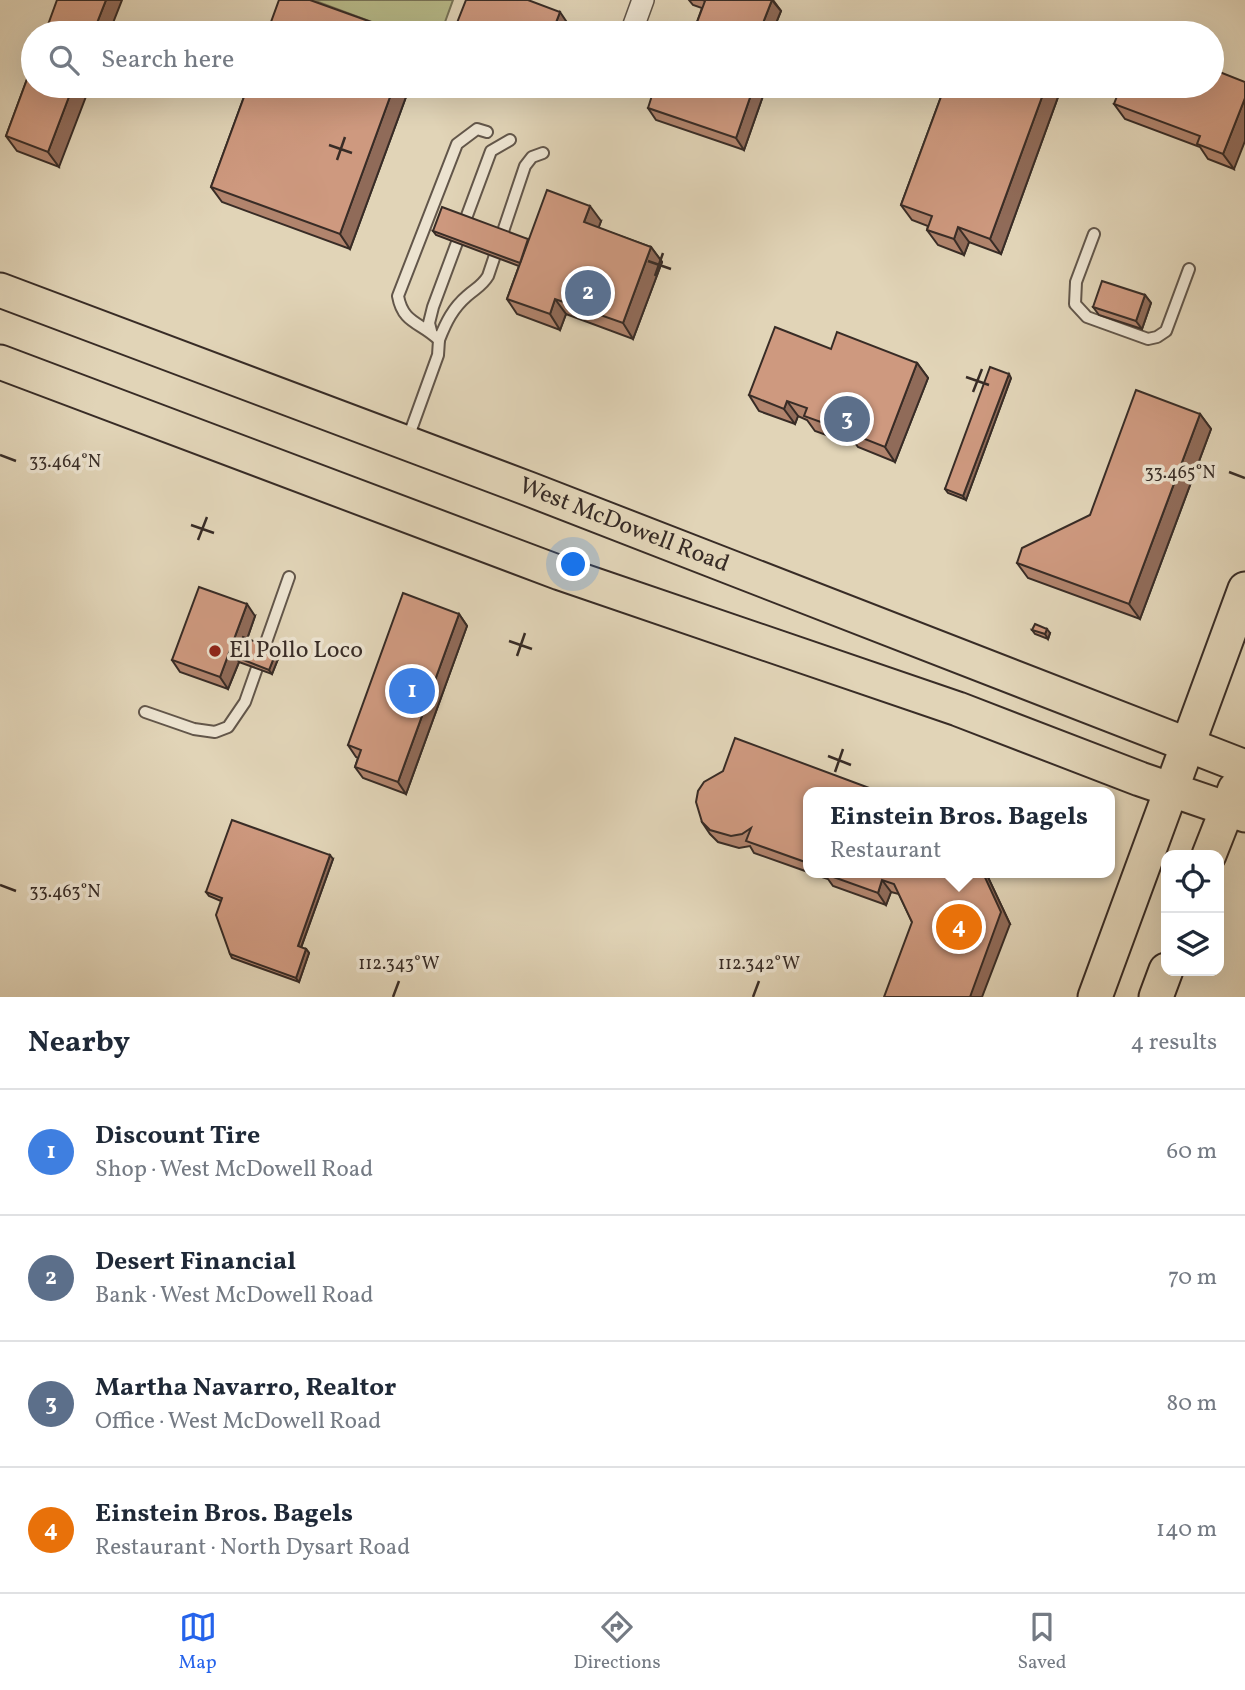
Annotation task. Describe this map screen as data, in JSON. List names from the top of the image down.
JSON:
{
  "streets": {
    "main road": ["West McDowell Road"]
  },
  "places": ["El Pollo Loco"],
  "page": {
    "search": "Search here",
    "pins": [
      "2",
      "3",
      "1",
      "4"
    ],
    "popup": ["Einstein Bros. Bagels", "Restaurant"],
    "heading": ["Nearby", "4 results"],
    "list": [
      {
        "mark": "1",
        "name": "Discount Tire",
        "note": "Shop · West McDowell Road",
        "value": "60 m"
      },
      {
        "mark": "2",
        "name": "Desert Financial",
        "note": "Bank · West McDowell Road",
        "value": "70 m"
      },
      {
        "mark": "3",
        "name": "Martha Navarro, Realtor",
        "note": "Office · West McDowell Road",
        "value": "80 m"
      },
      {
        "mark": "4",
        "name": "Einstein Bros. Bagels",
        "note": "Restaurant · North Dysart Road",
        "value": "140 m"
      }
    ],
    "nav": ["Map", "Directions", "Saved"]
  },
  "coordinates": [
    "33.464°N",
    "33.465°N",
    "33.463°N",
    "112.343°W",
    "112.342°W"
  ]
}
